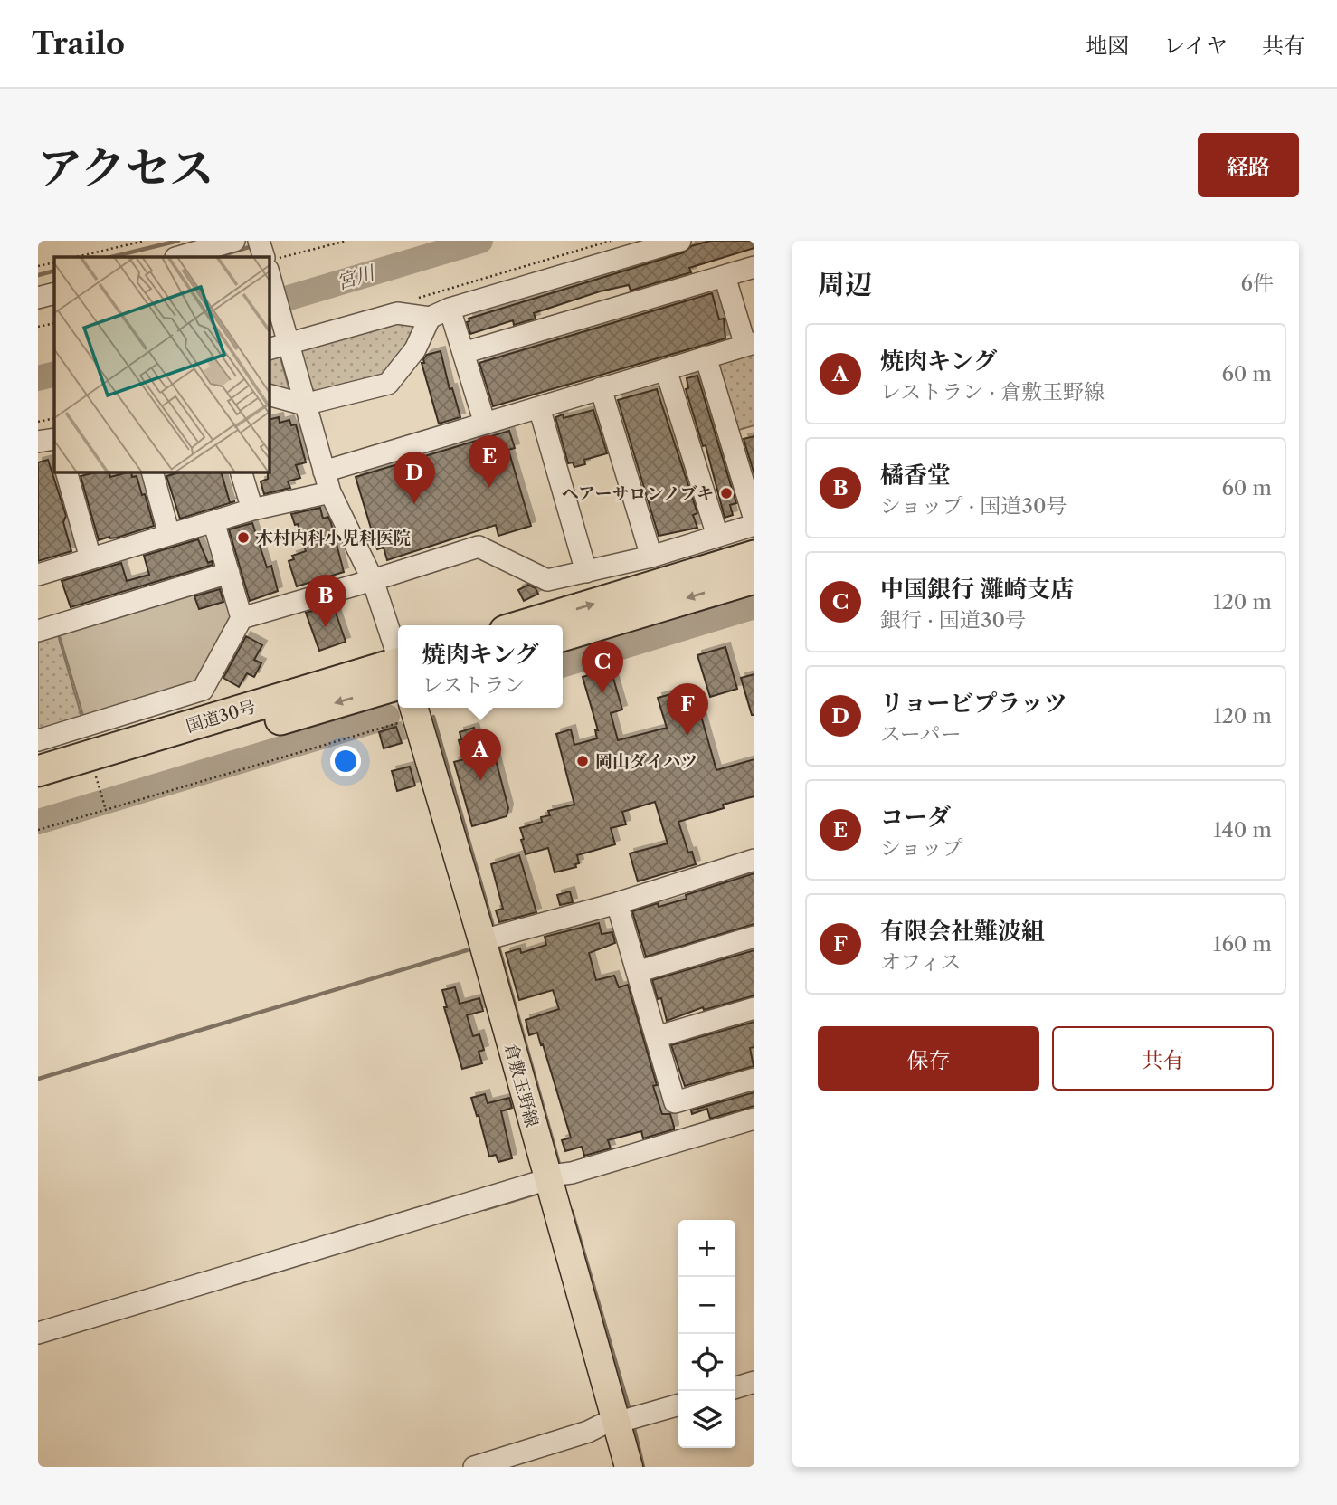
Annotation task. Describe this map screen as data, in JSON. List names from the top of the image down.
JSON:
{
  "streets": {
    "highway": ["国道30号"],
    "main road": ["倉敷玉野線"]
  },
  "water": ["宮川"],
  "places": ["ヘアーサロンノブキ", "木村内科小児科医院", "岡山ダイハツ"],
  "page": {
    "header": "Trailo",
    "nav": ["地図", "レイヤ", "共有"],
    "title": "アクセス",
    "buttons": [
      "経路",
      ["保存", "共有"]
    ],
    "heading": ["周辺", "6件"],
    "list": [
      {
        "mark": "A",
        "name": "焼肉キング",
        "note": "レストラン · 倉敷玉野線",
        "value": "60 m"
      },
      {
        "mark": "B",
        "name": "橘香堂",
        "note": "ショップ · 国道30号",
        "value": "60 m"
      },
      {
        "mark": "C",
        "name": "中国銀行 灘崎支店",
        "note": "銀行 · 国道30号",
        "value": "120 m"
      },
      {
        "mark": "D",
        "name": "リョービプラッツ",
        "note": "スーパー",
        "value": "120 m"
      },
      {
        "mark": "E",
        "name": "コーダ",
        "note": "ショップ",
        "value": "140 m"
      },
      {
        "mark": "F",
        "name": "有限会社難波組",
        "note": "オフィス",
        "value": "160 m"
      }
    ],
    "pins": [
      "E",
      "D",
      "B",
      "C",
      "F",
      "A"
    ],
    "popup": ["焼肉キング", "レストラン"],
    "map_buttons": ["+", "−"]
  }
}
